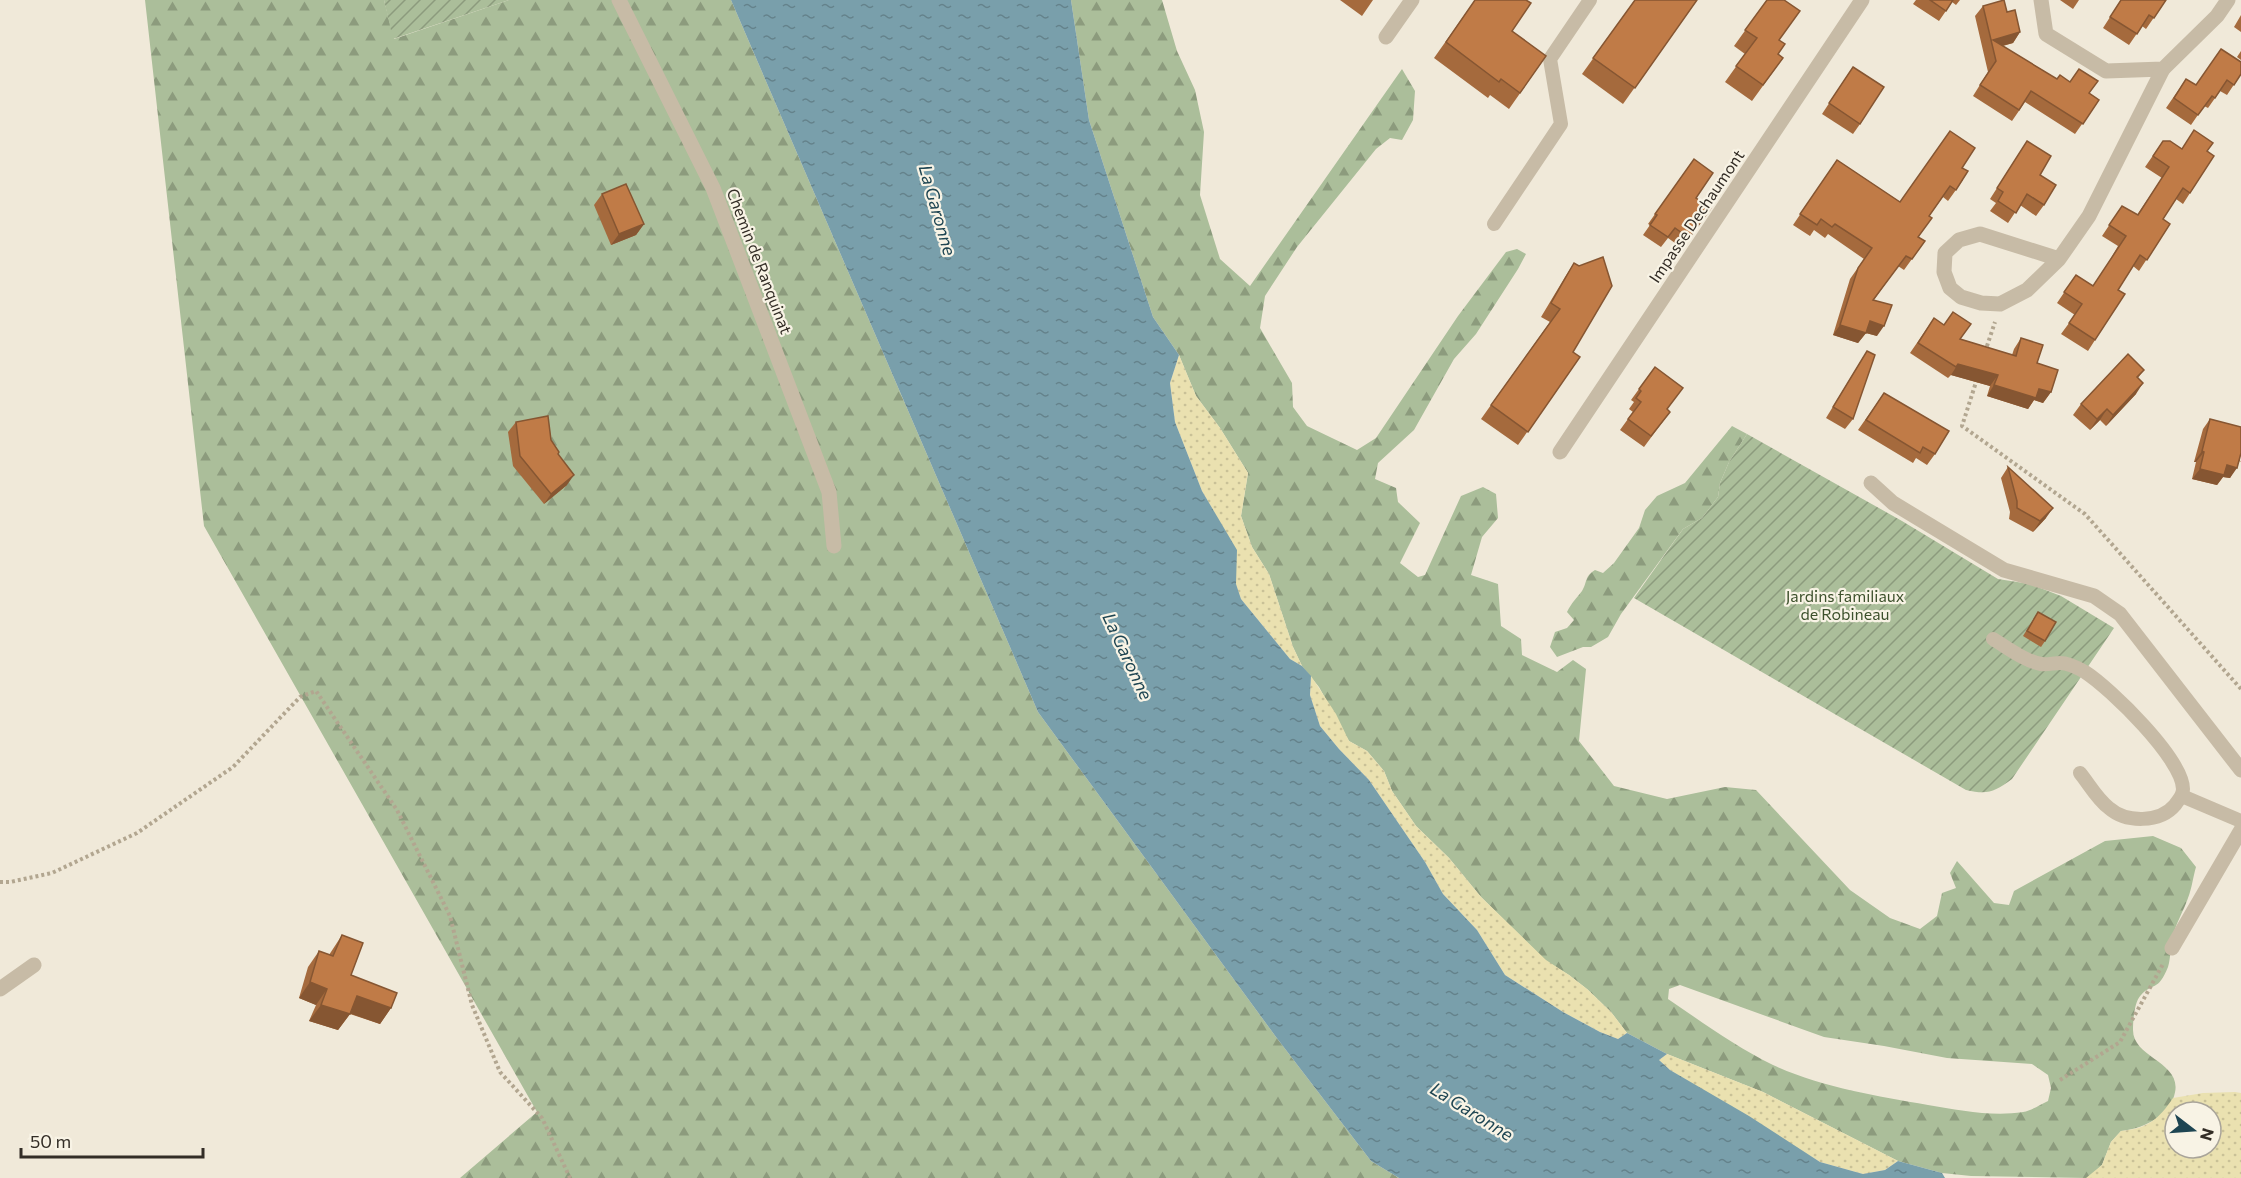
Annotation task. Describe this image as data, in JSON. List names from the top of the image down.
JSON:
{
  "streets": {
    "street": ["Impasse Dechaumont", "Chemin de Ranquinat"]
  },
  "water": ["La Garonne"],
  "parks": ["Jardins familiaux de Robineau"],
  "scale_bar": "50 m",
  "north": "right"
}
